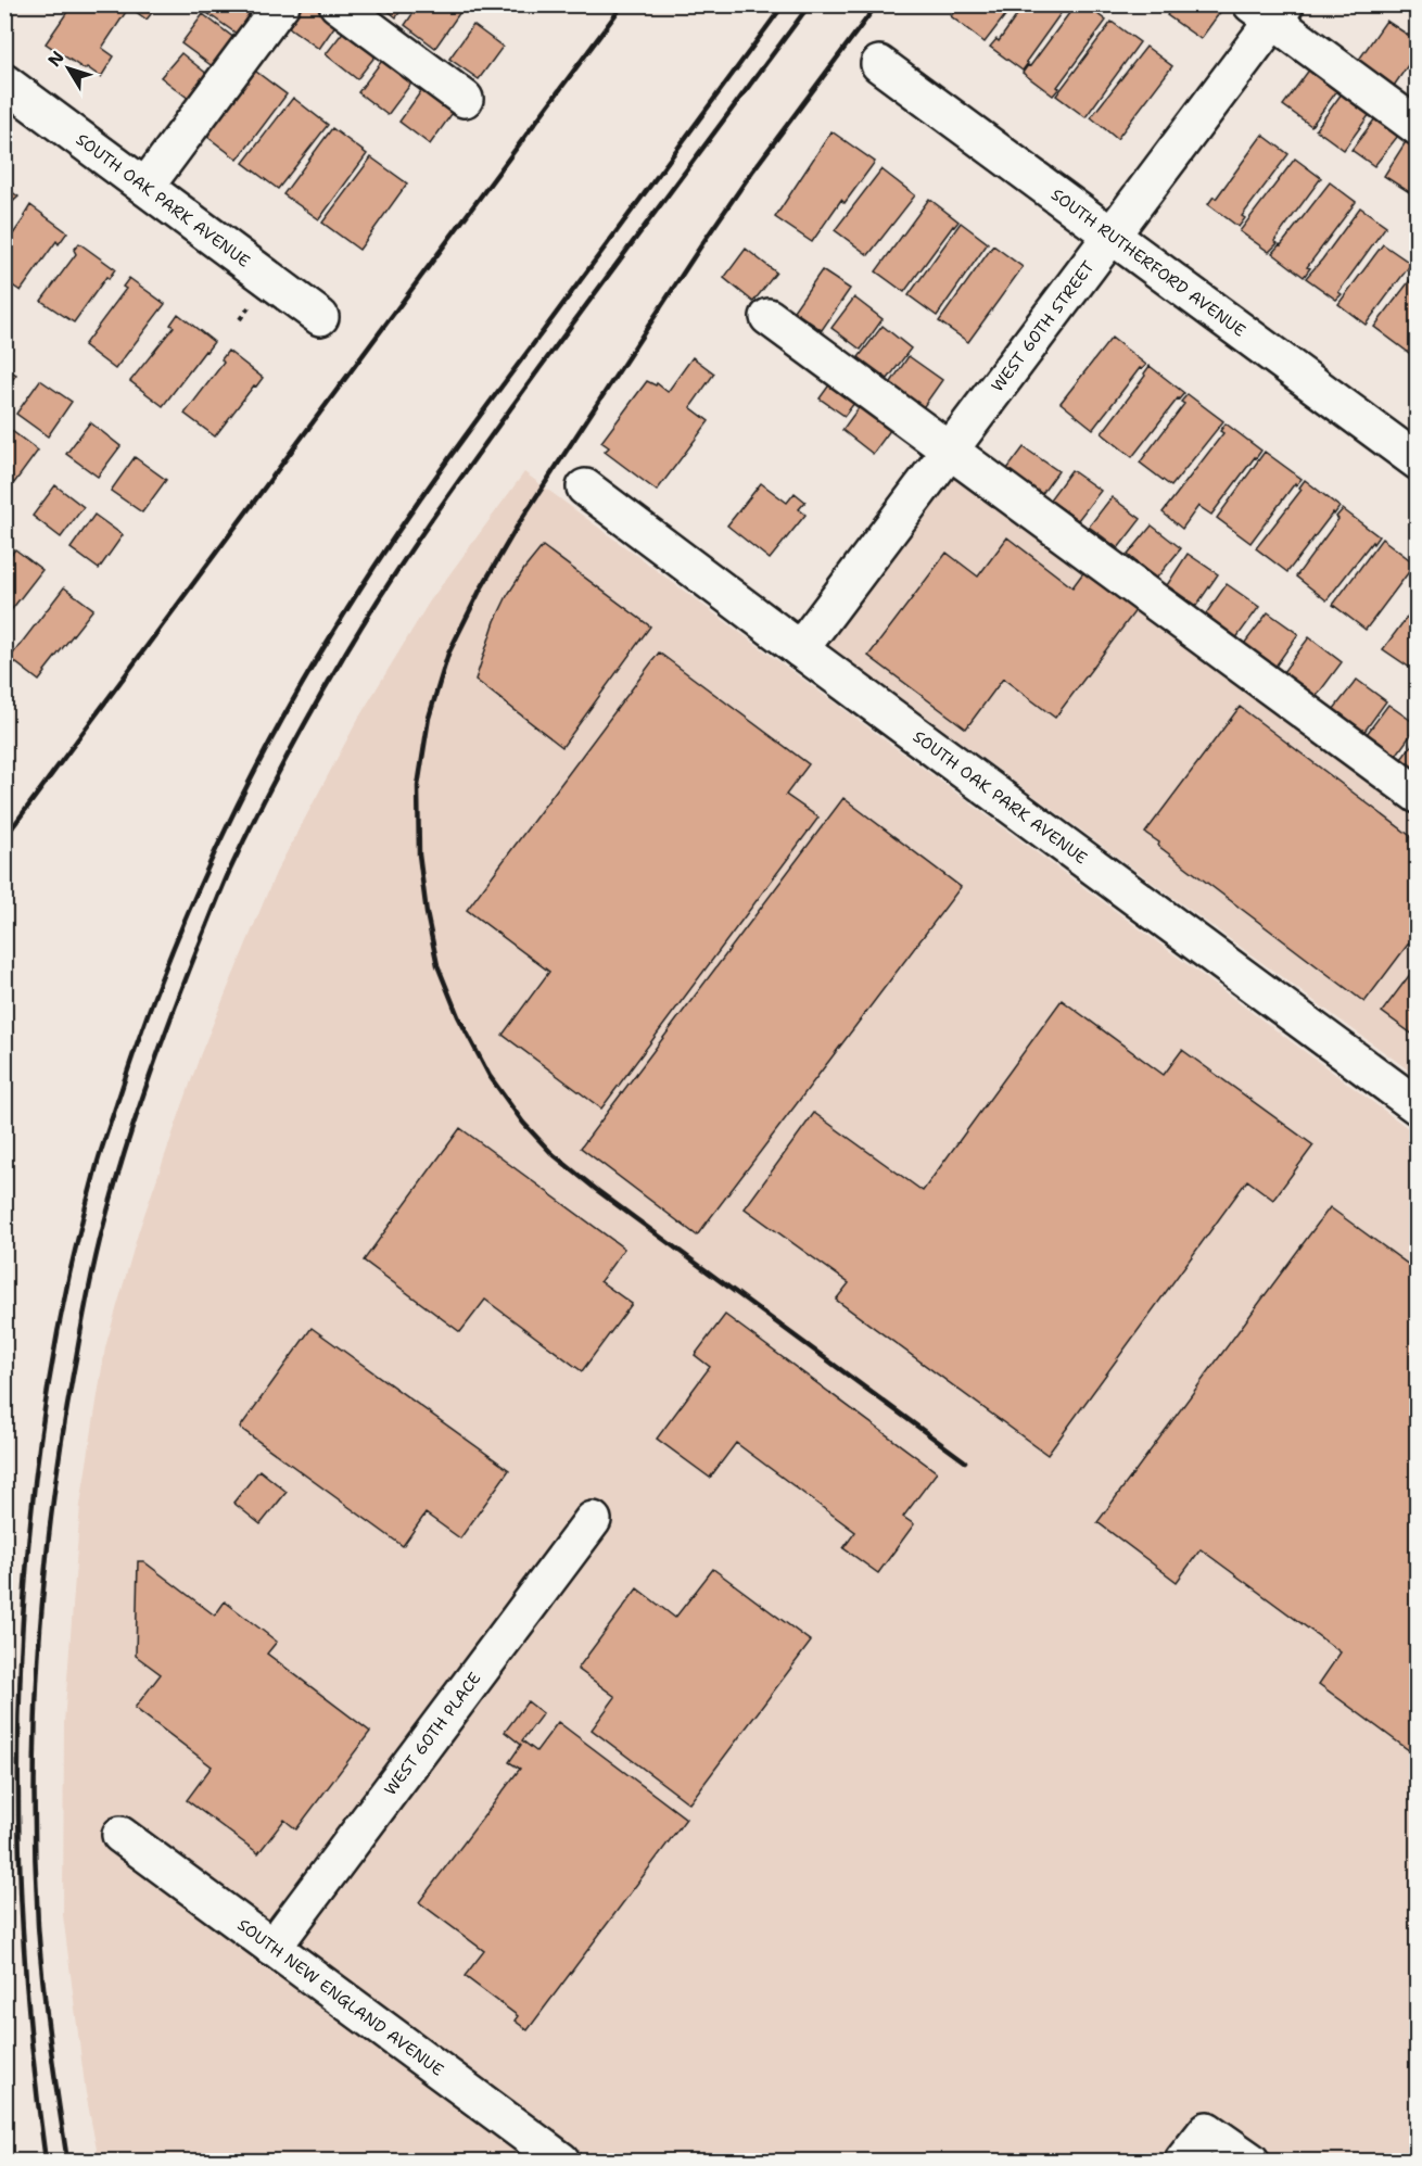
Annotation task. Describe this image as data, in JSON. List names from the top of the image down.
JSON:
{
  "streets": {
    "street": [
      "SOUTH OAK PARK AVENUE",
      "SOUTH RUTHERFORD AVENUE",
      "WEST 60TH STREET",
      "WEST 60TH PLACE",
      "SOUTH NEW ENGLAND AVENUE"
    ]
  },
  "crossings": [
    ["SOUTH OAK PARK AVENUE", "WEST 60TH STREET"],
    ["SOUTH RUTHERFORD AVENUE", "WEST 60TH STREET"],
    ["WEST 60TH PLACE", "SOUTH NEW ENGLAND AVENUE"]
  ],
  "north": "top left"
}
